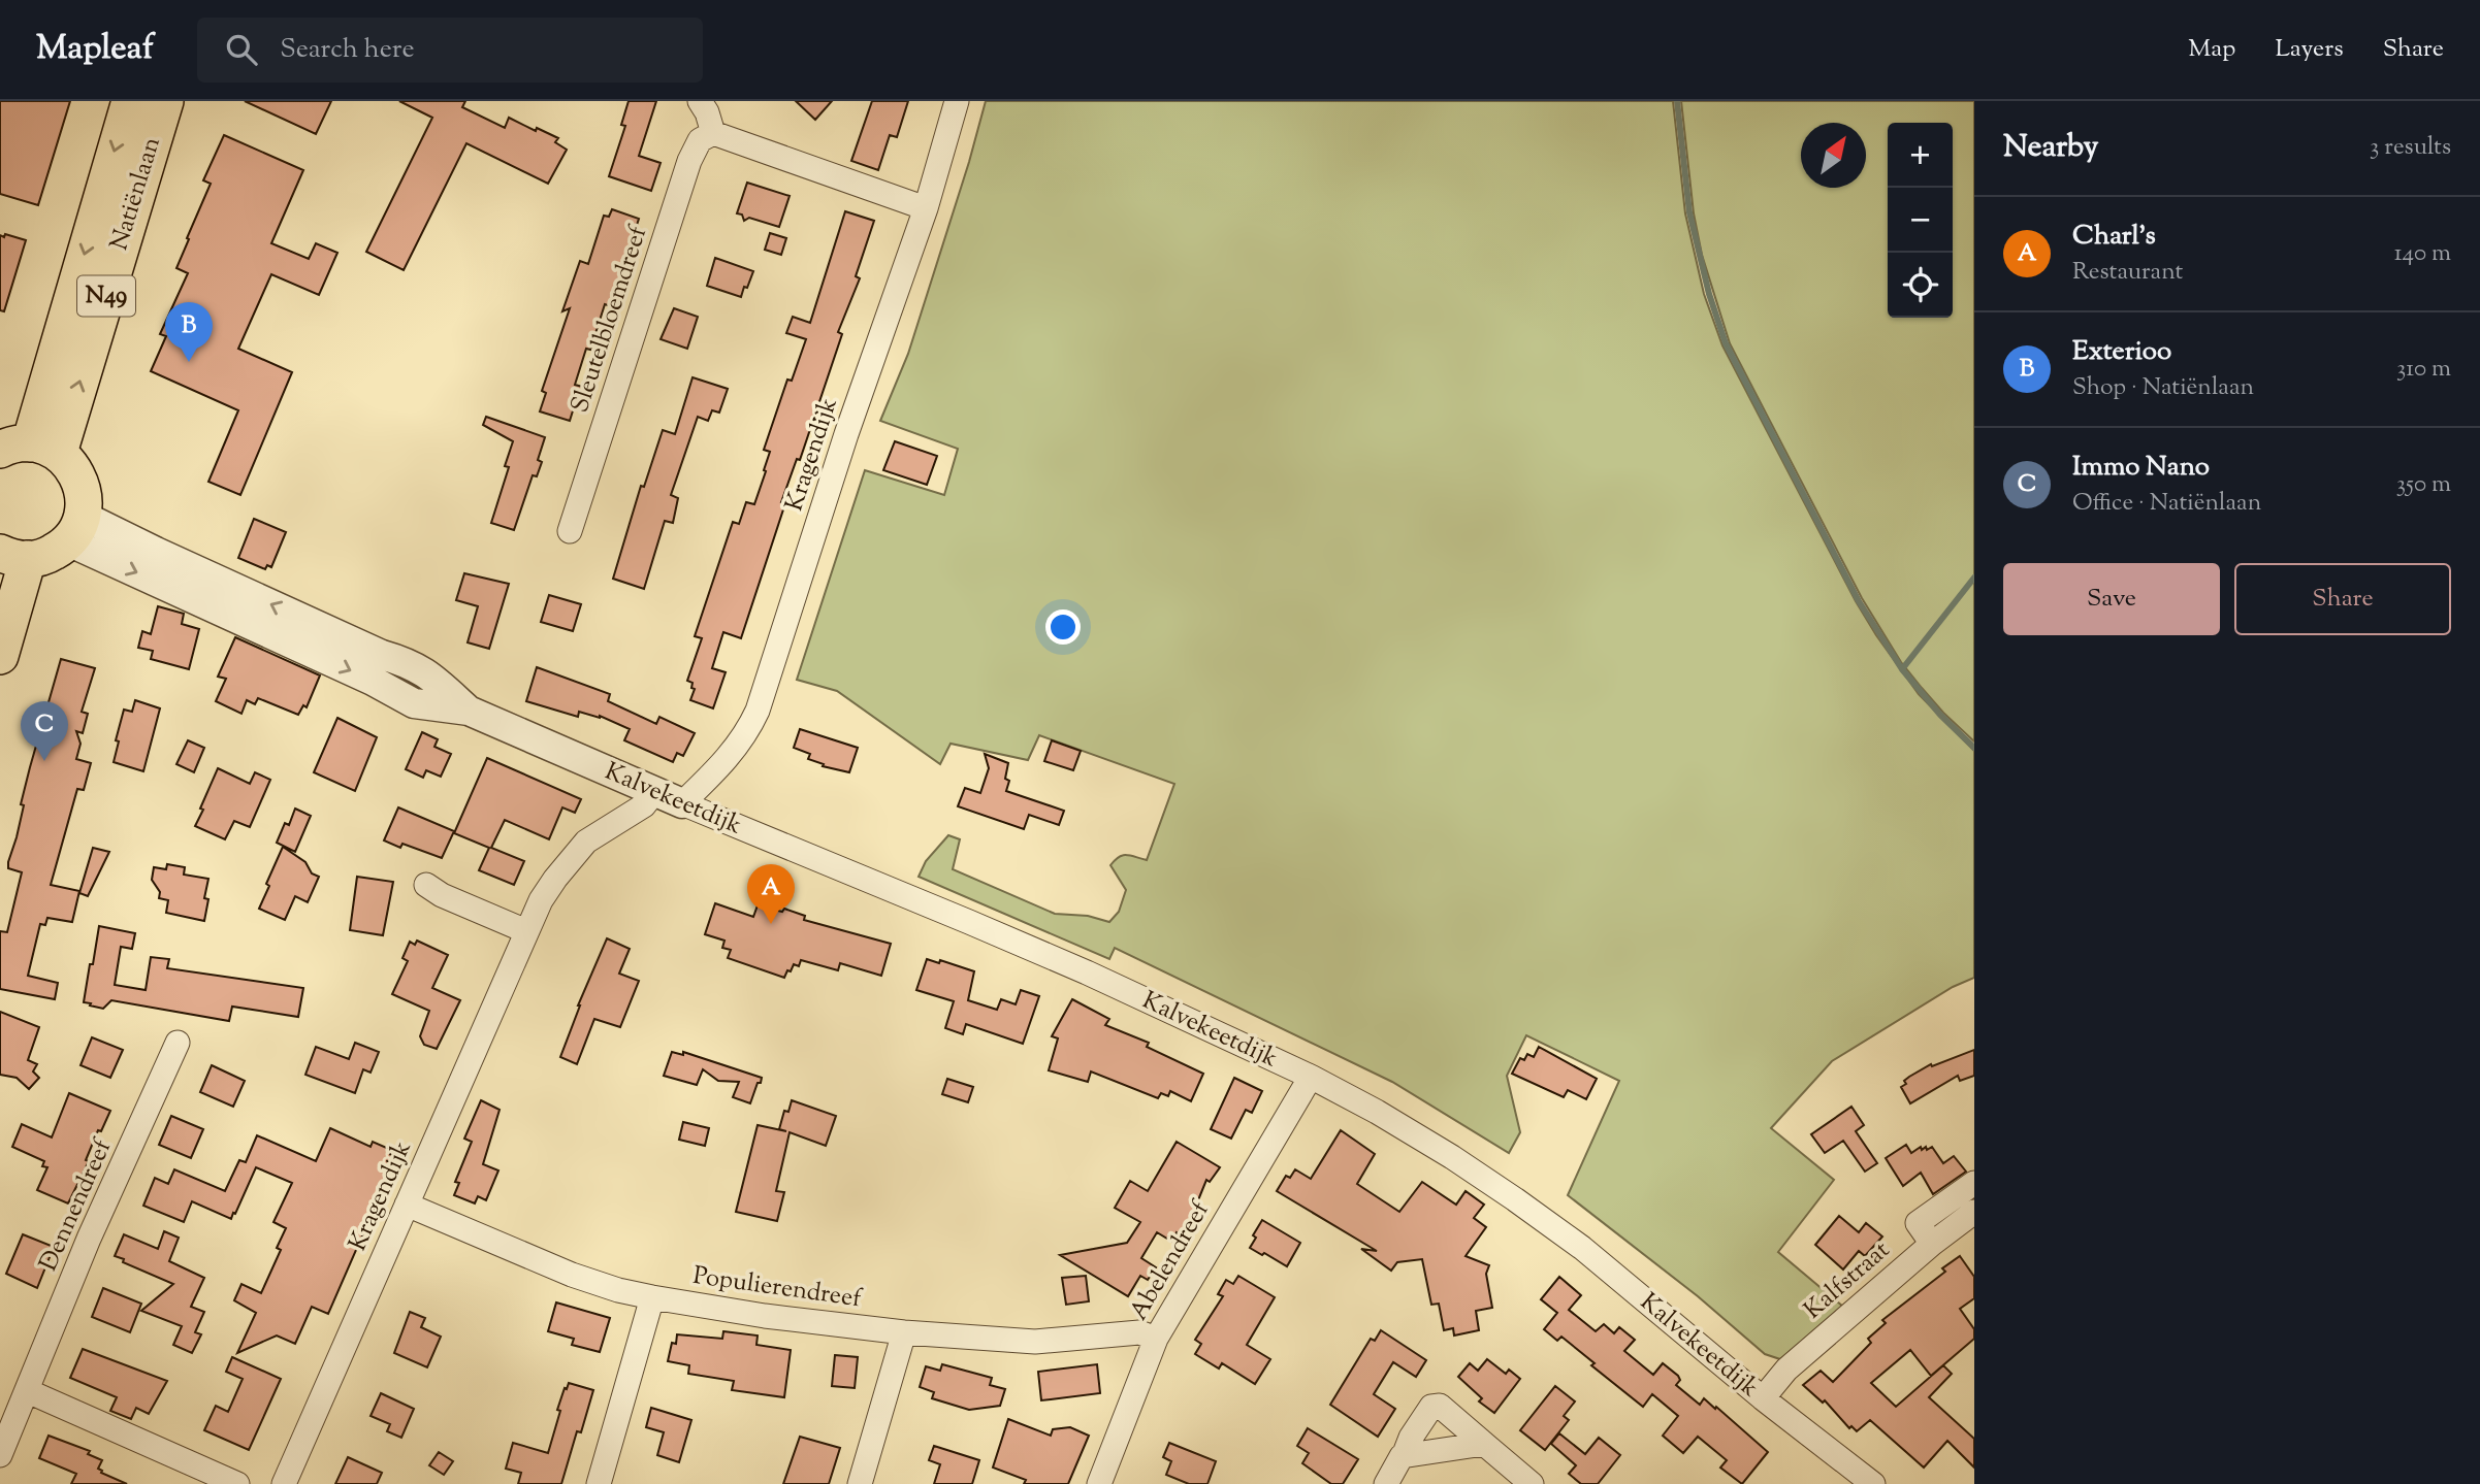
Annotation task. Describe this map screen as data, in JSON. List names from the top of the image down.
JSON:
{
  "streets": {
    "main road": ["Natiënlaan", "N49"],
    "street": [
      "Sleutelbloemdreef",
      "Kragendijk",
      "Kalvekeetdijk",
      "Dennendreef",
      "Abelendreef",
      "Kalfstraat",
      "Populierendreef"
    ]
  },
  "crossings": [
    ["Kragendijk", "Kalvekeetdijk"],
    ["Kragendijk", "Populierendreef"],
    ["Kalvekeetdijk", "Abelendreef"],
    ["Kalvekeetdijk", "Kalfstraat"],
    ["Abelendreef", "Populierendreef"]
  ],
  "north": "top right",
  "page": {
    "header": "Mapleaf",
    "search": "Search here",
    "nav": ["Map", "Layers", "Share"],
    "heading": ["Nearby", "3 results"],
    "map_buttons": ["+", "−"],
    "list": [
      {
        "mark": "A",
        "name": "Charl's",
        "note": "Restaurant",
        "value": "140 m"
      },
      {
        "mark": "B",
        "name": "Exterioo",
        "note": "Shop · Natiënlaan",
        "value": "310 m"
      },
      {
        "mark": "C",
        "name": "Immo Nano",
        "note": "Office · Natiënlaan",
        "value": "350 m"
      }
    ],
    "pins": ["B", "C", "A"],
    "buttons": ["Save", "Share"]
  }
}
